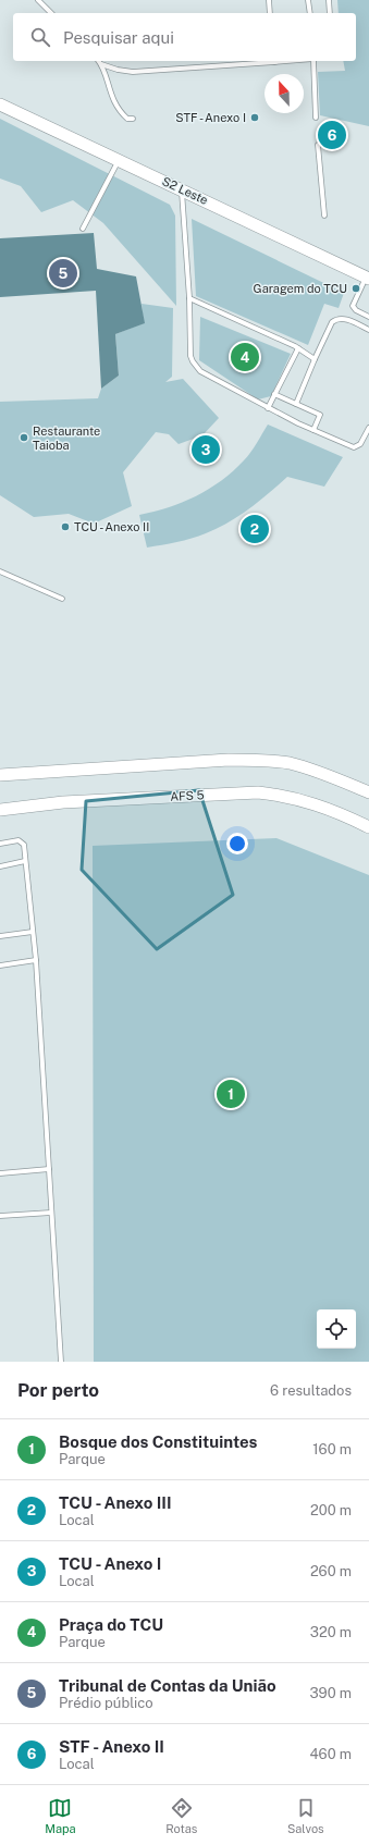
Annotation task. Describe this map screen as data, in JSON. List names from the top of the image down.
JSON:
{
  "streets": {
    "main road": ["S2 Leste", "AFS 5"]
  },
  "places": [
    "STF - Anexo I",
    "Garagem do TCU",
    "Restaurante Taioba",
    "TCU - Anexo II"
  ],
  "north": "top",
  "page": {
    "search": "Pesquisar aqui",
    "pins": [
      "6",
      "5",
      "4",
      "3",
      "2",
      "1"
    ],
    "heading": ["Por perto", "6 resultados"],
    "list": [
      {
        "mark": "1",
        "name": "Bosque dos Constituintes",
        "note": "Parque",
        "value": "160 m"
      },
      {
        "mark": "2",
        "name": "TCU - Anexo III",
        "note": "Local",
        "value": "200 m"
      },
      {
        "mark": "3",
        "name": "TCU - Anexo I",
        "note": "Local",
        "value": "260 m"
      },
      {
        "mark": "4",
        "name": "Praça do TCU",
        "note": "Parque",
        "value": "320 m"
      },
      {
        "mark": "5",
        "name": "Tribunal de Contas da União",
        "note": "Prédio público",
        "value": "390 m"
      },
      {
        "mark": "6",
        "name": "STF - Anexo II",
        "note": "Local",
        "value": "460 m"
      }
    ],
    "nav": ["Mapa", "Rotas", "Salvos"]
  }
}
